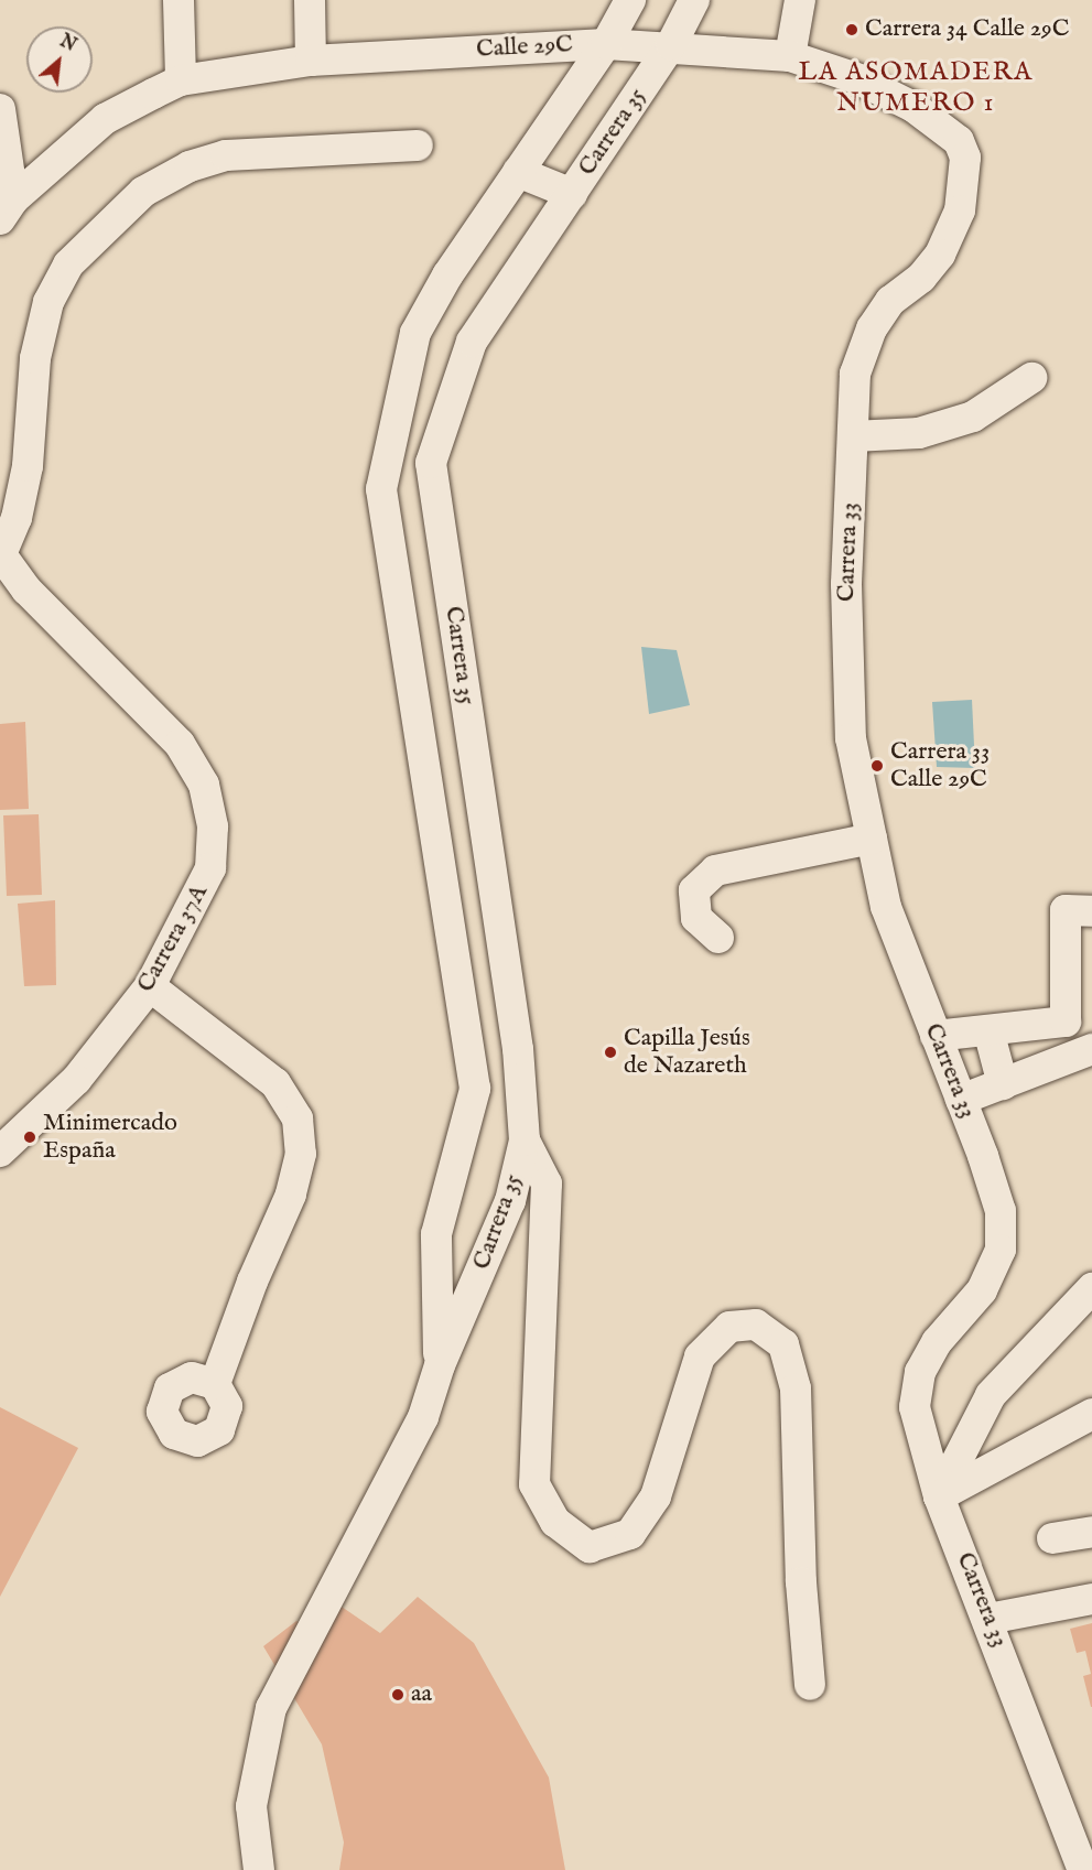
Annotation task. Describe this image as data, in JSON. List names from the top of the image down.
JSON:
{
  "streets": {
    "street": [
      "Calle 29C",
      "Carrera 35",
      "Carrera 33",
      "Carrera 37A"
    ]
  },
  "crossings": [
    ["Calle 29C", "Carrera 35"],
    ["Calle 29C", "Carrera 33"]
  ],
  "districts": ["LA ASOMADERA NUMERO 1"],
  "places": [
    "Carrera 34 Calle 29C",
    "Carrera 33 Calle 29C",
    "Capilla Jesús de Nazareth",
    "Minimercado España",
    "aa"
  ],
  "north": "top right"
}
